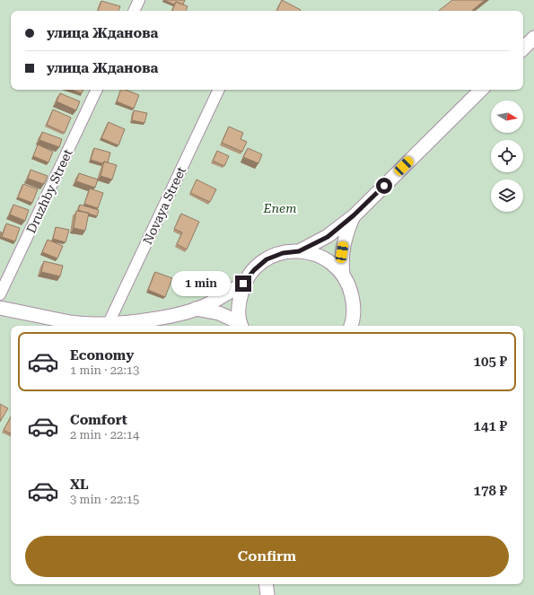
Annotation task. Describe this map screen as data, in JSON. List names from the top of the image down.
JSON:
{
  "streets": {
    "street": ["Druzhby Street", "Novaya Street"]
  },
  "parks": ["Enem"],
  "north": "right",
  "page": {
    "banner": ["улица Жданова", "улица Жданова"],
    "bubble": "1 min",
    "list": [
      {
        "name": "Economy",
        "note": "1 min · 22:13",
        "value": "105 ₽"
      },
      {
        "name": "Comfort",
        "note": "2 min · 22:14",
        "value": "141 ₽"
      },
      {
        "name": "XL",
        "note": "3 min · 22:15",
        "value": "178 ₽"
      }
    ],
    "buttons": "Confirm"
  }
}
